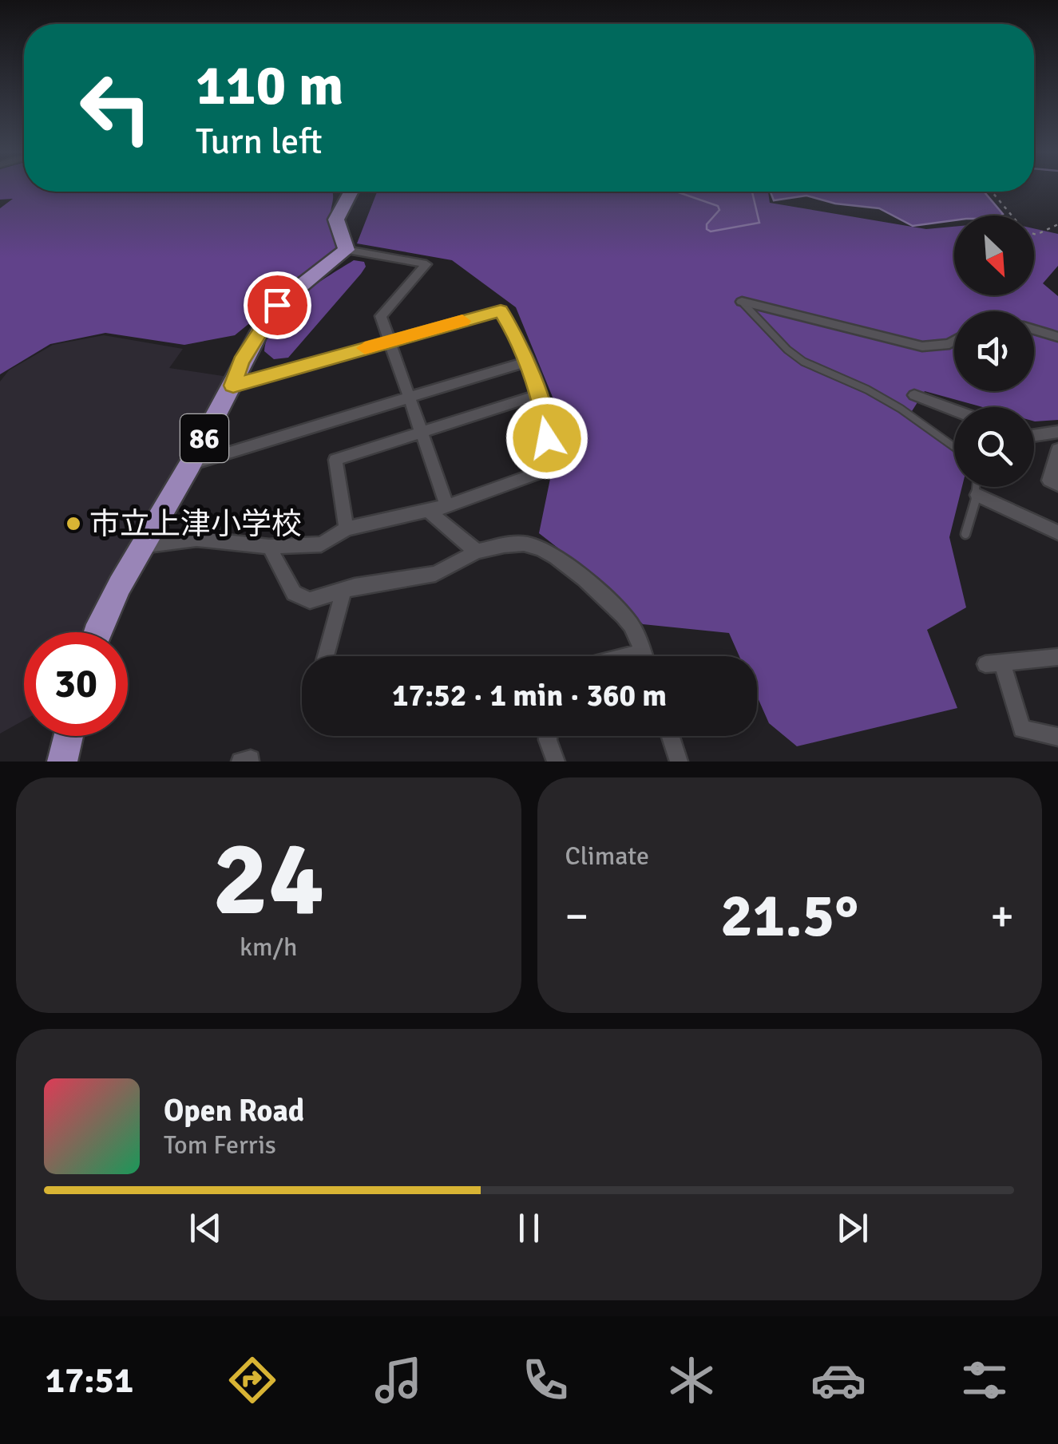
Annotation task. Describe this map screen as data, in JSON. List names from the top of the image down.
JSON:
{
  "streets": {
    "main road": ["86"]
  },
  "places": ["市立上津小学校"],
  "north": "bottom right",
  "page": {
    "turn": ["110 m", "Turn left"],
    "limit": "30",
    "trip": "17:52 · 1 min · 360 m",
    "tile": [
      ["24", "km/h"],
      "Climate"
    ],
    "heat": ["−", "21.5°", "+"],
    "song": ["Open Road", "Tom Ferris"],
    "tabs": "17:51"
  }
}
